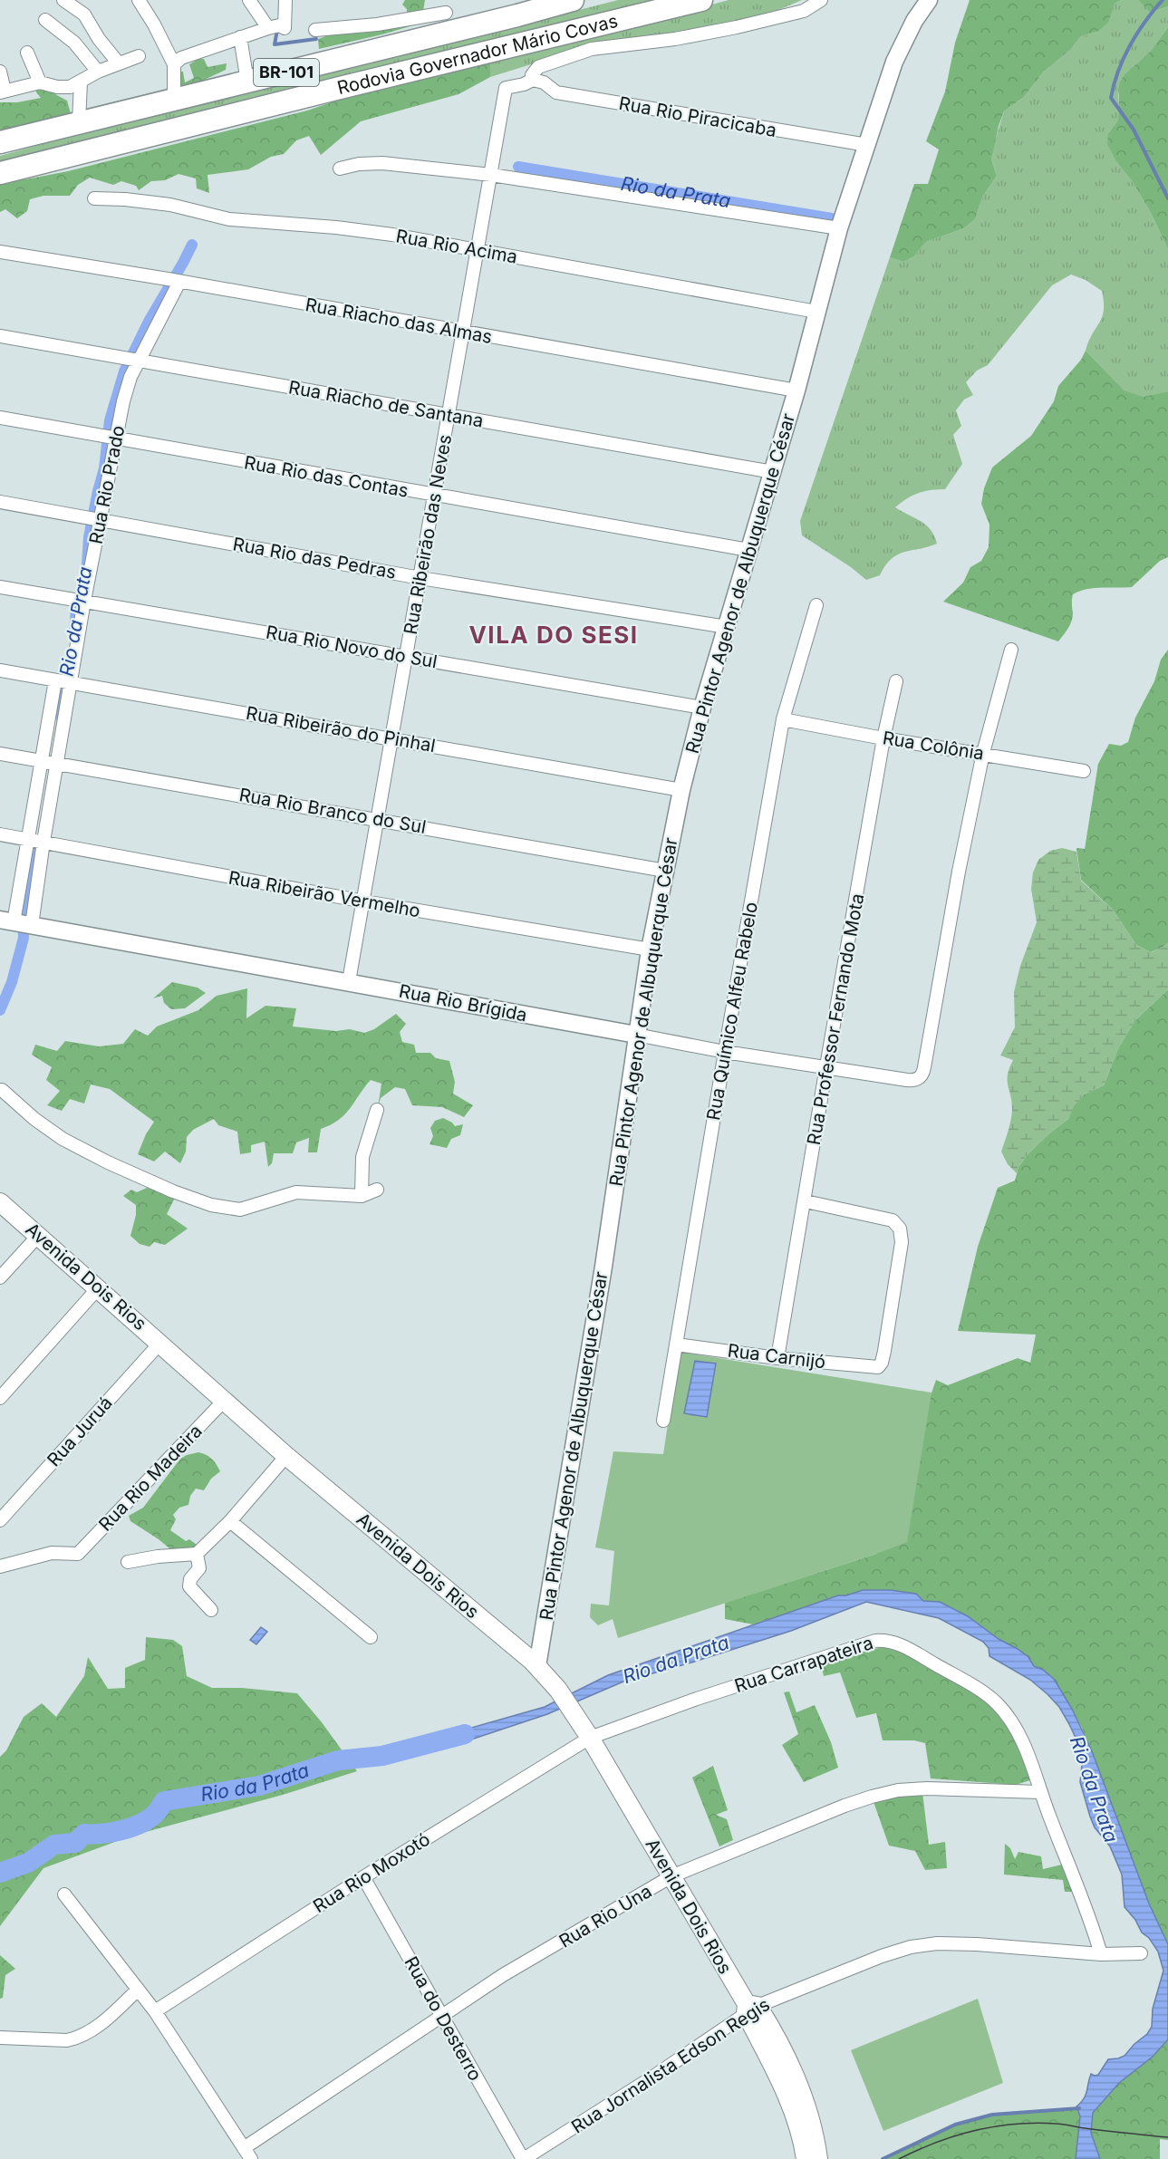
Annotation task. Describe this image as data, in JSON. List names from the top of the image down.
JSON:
{
  "streets": {
    "highway": ["Rodovia Governador Mário Covas", "BR-101"],
    "main road": ["Avenida Dois Rios"],
    "street": [
      "Rua Rio Piracicaba",
      "Rua Rio Acima",
      "Rua Riacho das Almas",
      "Rua Riacho de Santana",
      "Rua Rio das Contas",
      "Rua Rio Prado",
      "Rua Ribeirão das Neves",
      "Rua Rio das Pedras",
      "Rua Pintor Agenor de Albuquerque César",
      "Rua Rio Novo do Sul",
      "Rua Ribeirão do Pinhal",
      "Rua Colônia",
      "Rua Rio Branco do Sul",
      "Rua Ribeirão Vermelho",
      "Rua Rio Brígida",
      "Rua Químico Alfeu Rabelo",
      "Rua Professor Fernando Mota",
      "Rua Carnijó",
      "Rua Juruá",
      "Rua Rio Madeira",
      "Rua Carrapateira",
      "Rua Rio Moxotó",
      "Rua Rio Una",
      "Rua do Desterro",
      "Rua Jornalista Edson Regis"
    ]
  },
  "crossings": [
    ["Rua Rio Piracicaba", "Rua Ribeirão das Neves"],
    ["Rua Rio Piracicaba", "Rua Pintor Agenor de Albuquerque César"],
    ["Rua Rio Acima", "Rua Ribeirão das Neves"],
    ["Rua Rio Acima", "Rua Pintor Agenor de Albuquerque César"],
    ["Rua Riacho das Almas", "Rua Rio Prado"],
    ["Rua Riacho das Almas", "Rua Ribeirão das Neves"],
    ["Rua Riacho das Almas", "Rua Pintor Agenor de Albuquerque César"],
    ["Rua Riacho de Santana", "Rua Rio Prado"],
    ["Rua Riacho de Santana", "Rua Ribeirão das Neves"],
    ["Rua Riacho de Santana", "Rua Pintor Agenor de Albuquerque César"],
    ["Rua Rio das Contas", "Rua Rio Prado"],
    ["Rua Rio das Contas", "Rua Ribeirão das Neves"],
    ["Rua Rio das Contas", "Rua Pintor Agenor de Albuquerque César"],
    ["Rua Rio Prado", "Rua Rio das Pedras"],
    ["Rua Rio Prado", "Rua Rio Novo do Sul"],
    ["Rua Rio Prado", "Rua Ribeirão do Pinhal"],
    ["Rua Rio Prado", "Rua Rio Branco do Sul"],
    ["Rua Rio Prado", "Rua Ribeirão Vermelho"],
    ["Rua Rio Prado", "Rua Rio Brígida"],
    ["Rua Ribeirão das Neves", "Rua Rio das Pedras"],
    ["Rua Ribeirão das Neves", "Rua Rio Novo do Sul"],
    ["Rua Ribeirão das Neves", "Rua Ribeirão do Pinhal"],
    ["Rua Ribeirão das Neves", "Rua Rio Branco do Sul"],
    ["Rua Ribeirão das Neves", "Rua Ribeirão Vermelho"],
    ["Rua Ribeirão das Neves", "Rua Rio Brígida"],
    ["Rua Rio das Pedras", "Rua Pintor Agenor de Albuquerque César"],
    ["Rua Pintor Agenor de Albuquerque César", "Rua Rio Novo do Sul"],
    ["Rua Pintor Agenor de Albuquerque César", "Rua Ribeirão do Pinhal"],
    ["Rua Pintor Agenor de Albuquerque César", "Rua Rio Branco do Sul"],
    ["Rua Pintor Agenor de Albuquerque César", "Rua Ribeirão Vermelho"],
    ["Rua Pintor Agenor de Albuquerque César", "Rua Rio Brígida"],
    ["Rua Pintor Agenor de Albuquerque César", "Avenida Dois Rios"],
    ["Rua Colônia", "Rua Rio Brígida"],
    ["Rua Colônia", "Rua Químico Alfeu Rabelo"],
    ["Rua Colônia", "Rua Professor Fernando Mota"],
    ["Rua Rio Brígida", "Rua Químico Alfeu Rabelo"],
    ["Rua Rio Brígida", "Rua Professor Fernando Mota"],
    ["Rua Químico Alfeu Rabelo", "Rua Carnijó"],
    ["Rua Professor Fernando Mota", "Rua Carnijó"],
    ["Avenida Dois Rios", "Rua Juruá"],
    ["Avenida Dois Rios", "Rua Rio Madeira"],
    ["Avenida Dois Rios", "Rua Carrapateira"],
    ["Avenida Dois Rios", "Rua Rio Moxotó"],
    ["Avenida Dois Rios", "Rua Rio Una"],
    ["Avenida Dois Rios", "Rua Jornalista Edson Regis"],
    ["Rua Carrapateira", "Rua Rio Moxotó"],
    ["Rua Carrapateira", "Rua Rio Una"],
    ["Rua Carrapateira", "Rua Jornalista Edson Regis"],
    ["Rua Rio Moxotó", "Rua do Desterro"],
    ["Rua Rio Una", "Rua do Desterro"],
    ["Rua do Desterro", "Rua Jornalista Edson Regis"]
  ],
  "districts": ["VILA DO SESI"],
  "water": ["Rio da Prata"]
}
